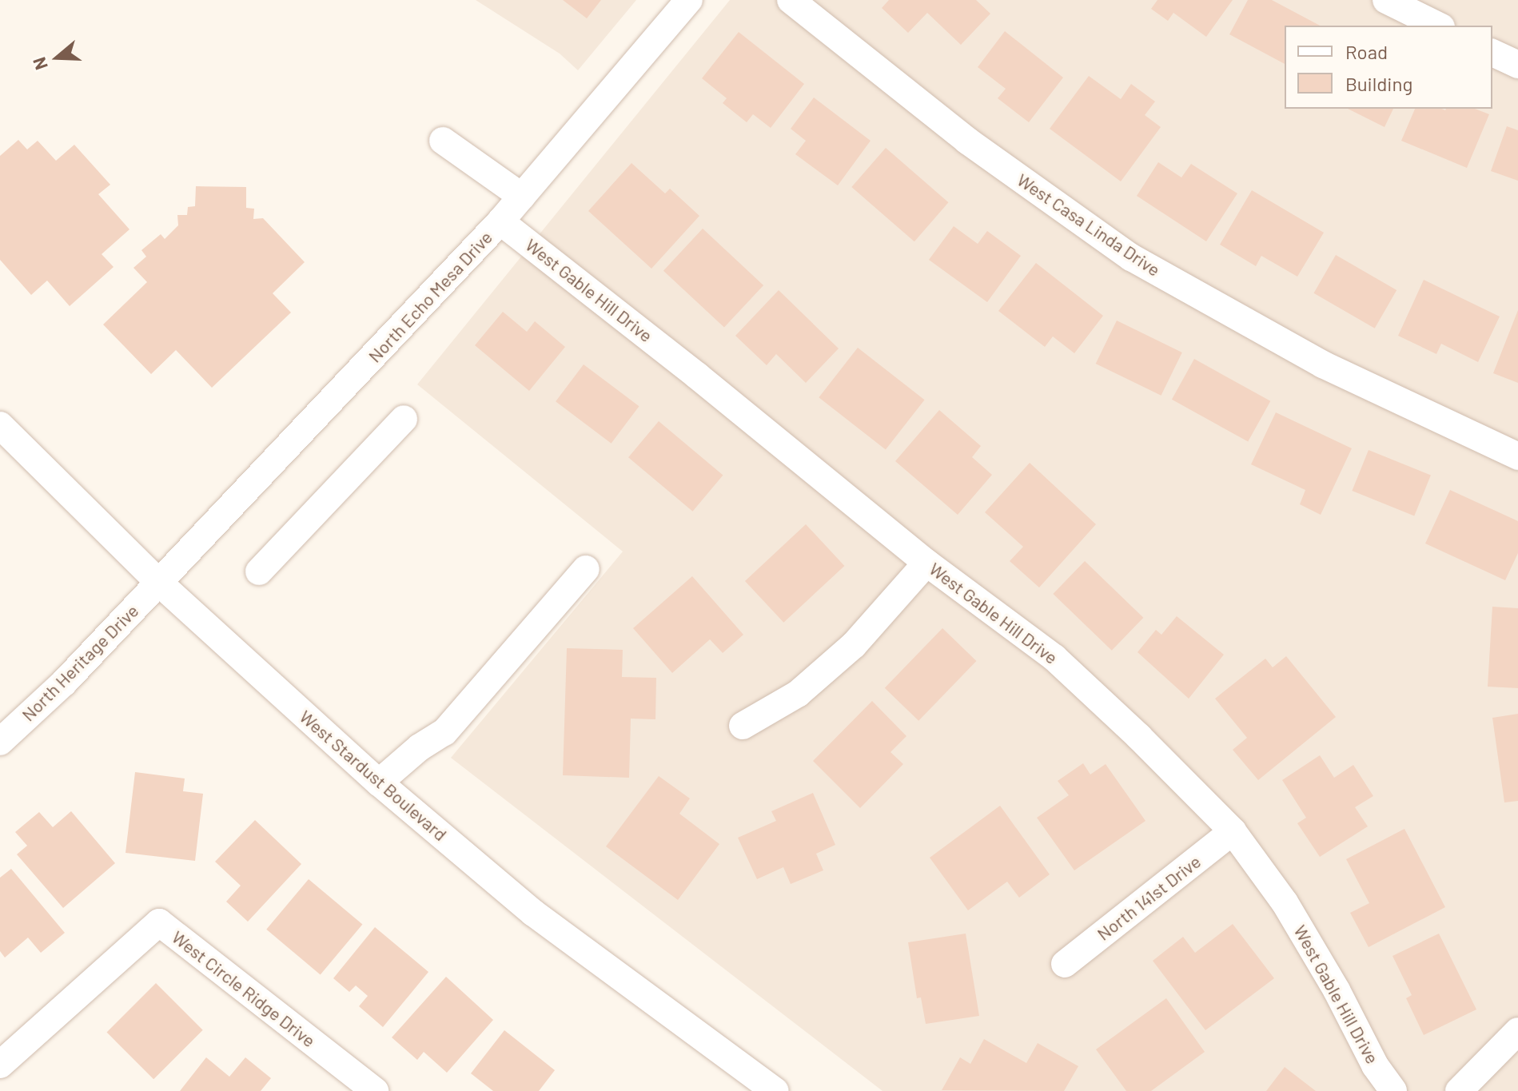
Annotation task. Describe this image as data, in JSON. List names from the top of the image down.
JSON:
{
  "streets": {
    "street": [
      "West Casa Linda Drive",
      "West Gable Hill Drive",
      "North Echo Mesa Drive",
      "North Heritage Drive",
      "West Stardust Boulevard",
      "North 141st Drive",
      "West Circle Ridge Drive"
    ]
  },
  "crossings": [
    ["West Gable Hill Drive", "North Echo Mesa Drive"],
    ["West Gable Hill Drive", "North 141st Drive"],
    ["North Echo Mesa Drive", "North Heritage Drive"],
    ["North Echo Mesa Drive", "West Stardust Boulevard"],
    ["North Heritage Drive", "West Stardust Boulevard"]
  ],
  "legend": ["Road", "Building"],
  "north": "left"
}
